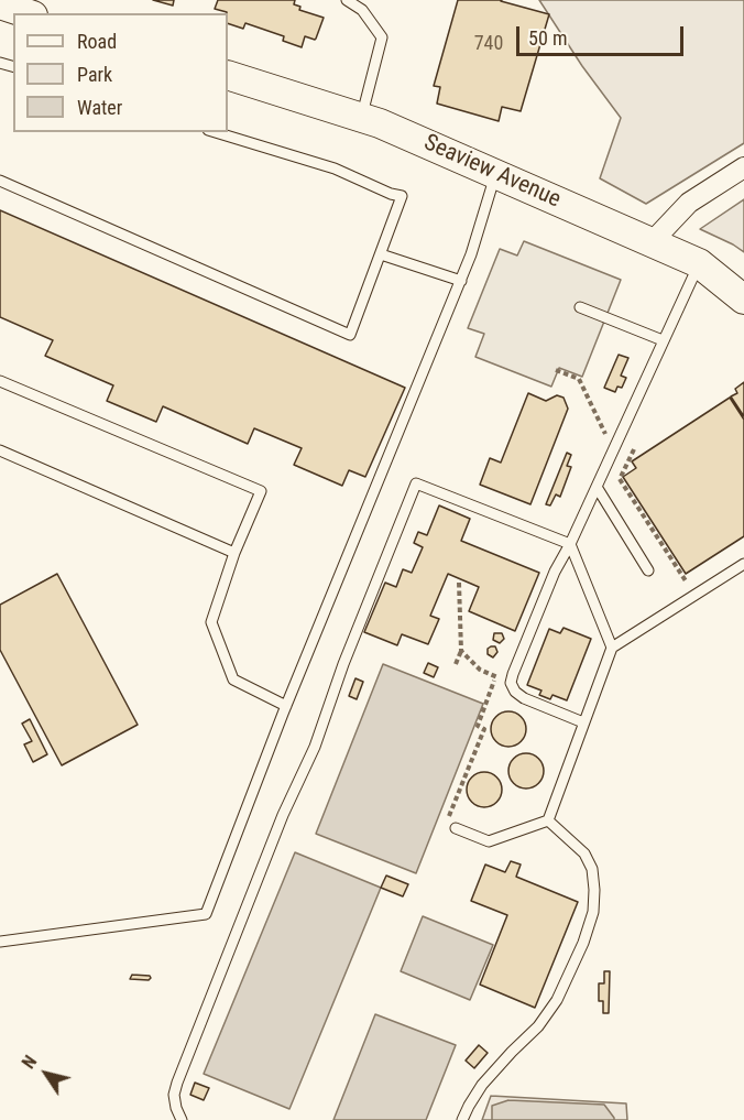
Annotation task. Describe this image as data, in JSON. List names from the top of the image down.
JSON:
{
  "streets": {
    "street": ["Seaview Avenue"]
  },
  "house_numbers": ["740"],
  "legend": ["Road", "Park", "Water"],
  "scale_bar": "50 m",
  "north": "top left"
}
